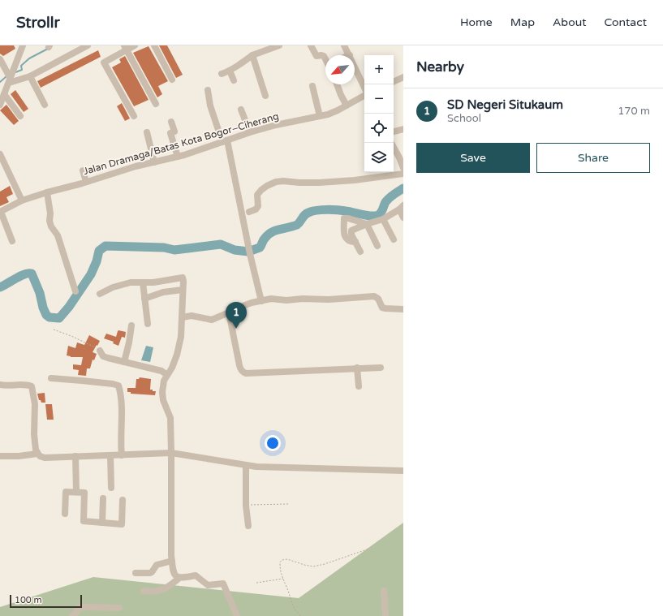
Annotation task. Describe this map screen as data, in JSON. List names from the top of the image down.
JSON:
{
  "streets": {
    "street": ["Jalan Dramaga/Batas Kota Bogor–Ciherang"]
  },
  "scale_bar": "100 m",
  "north": "bottom left",
  "page": {
    "header": "Strollr",
    "nav": [
      "Home",
      "Map",
      "About",
      "Contact"
    ],
    "heading": "Nearby",
    "map_buttons": ["+", "−"],
    "list": [
      {
        "mark": "1",
        "name": "SD Negeri Situkaum",
        "note": "School",
        "value": "170 m"
      }
    ],
    "buttons": ["Save", "Share"],
    "pins": "1",
    "scale": "100 m"
  }
}
